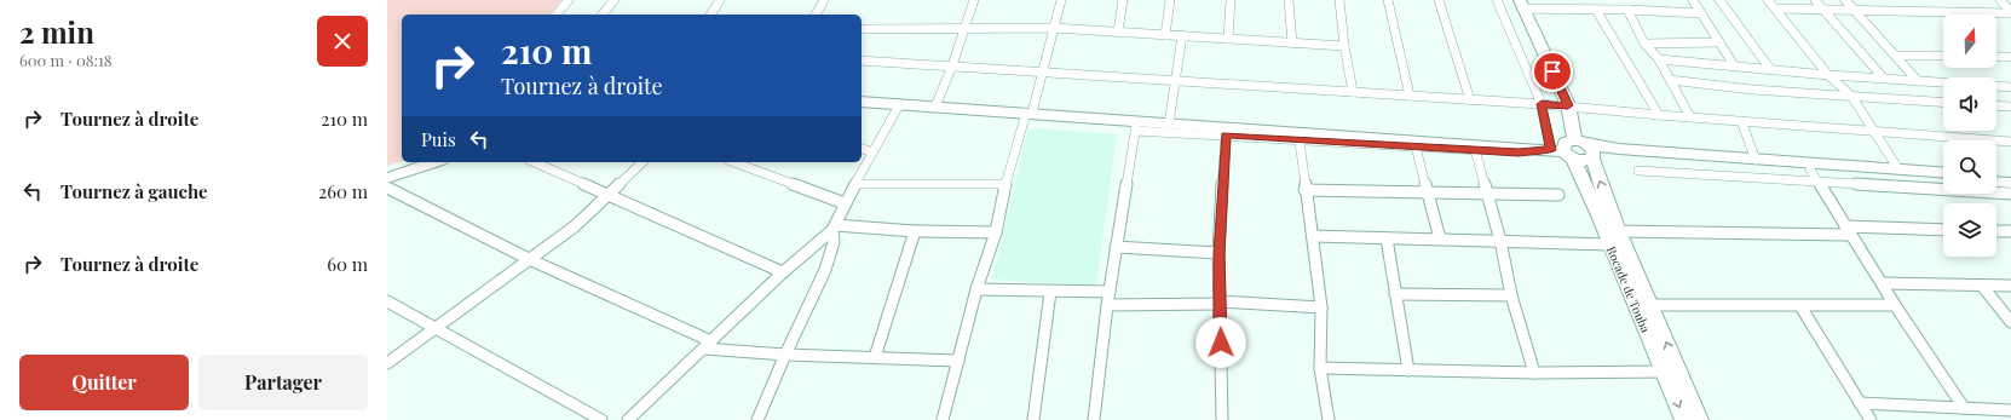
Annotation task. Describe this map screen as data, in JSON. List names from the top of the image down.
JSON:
{
  "streets": {
    "main road": ["Rocade de Touba"]
  },
  "north": "top",
  "page": {
    "heading": ["2 min", "600 m · 08:18"],
    "turn": ["210 m", "Tournez à droite"],
    "list": [
      {
        "name": "Tournez à droite",
        "value": "210 m"
      },
      {
        "name": "Tournez à gauche",
        "value": "260 m"
      },
      {
        "name": "Tournez à droite",
        "value": "60 m"
      }
    ],
    "then": "Puis",
    "buttons": ["Quitter", "Partager"]
  }
}
